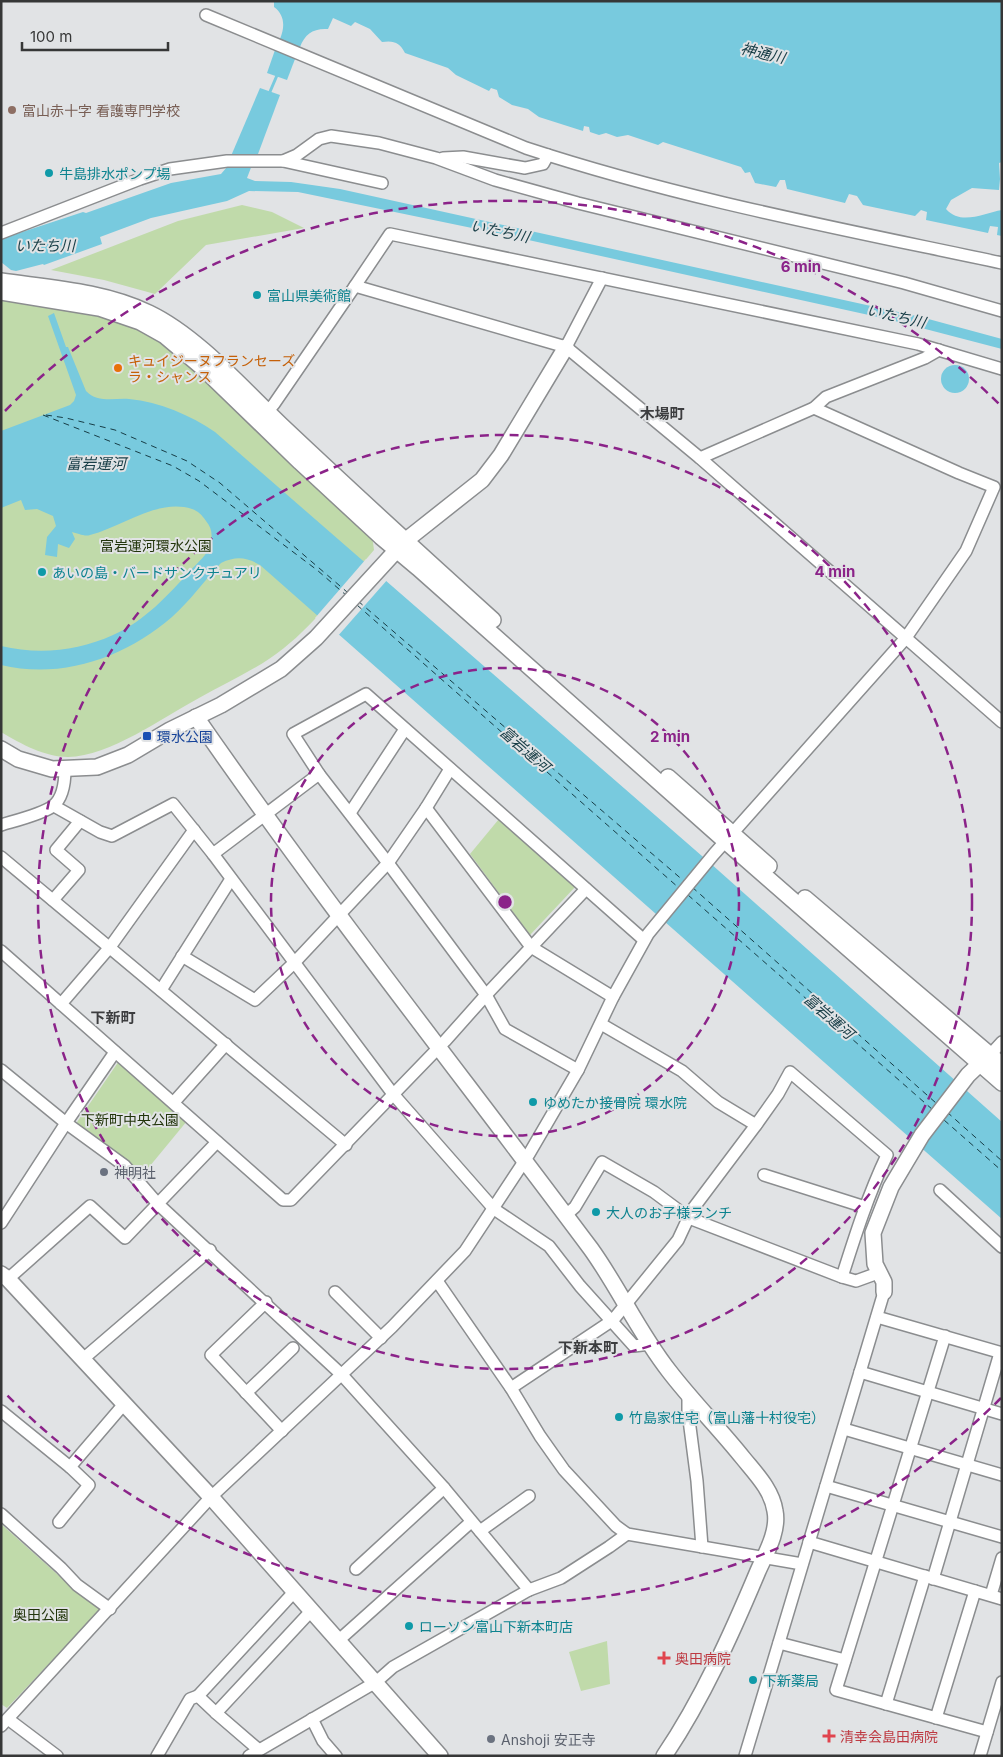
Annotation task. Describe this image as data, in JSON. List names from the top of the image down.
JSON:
{
  "districts": ["木場町", "下新町", "下新本町"],
  "water": ["神通川", "いたち川", "富岩運河"],
  "parks": ["富岩運河環水公園", "下新町中央公園", "奥田公園"],
  "places": {
    "other": [
      "富山赤十字 看護専門学校",
      "牛島排水ポンプ場",
      "富山県美術館",
      "キュイジーヌフランセーズ ラ・シャンス",
      "あいの島・バードサンクチュアリ",
      "ゆめたか接骨院 環水院",
      "神明社",
      "大人のお子様ランチ",
      "竹島家住宅（富山藩十村役宅）",
      "ローソン富山下新本町店",
      "下新薬局",
      "Anshoji 安正寺"
    ],
    "transit": ["環水公園"],
    "health": ["奥田病院", "清幸会島田病院"]
  },
  "scale_bar": "100 m",
  "rings": ["6 min", "4 min", "2 min"]
}
